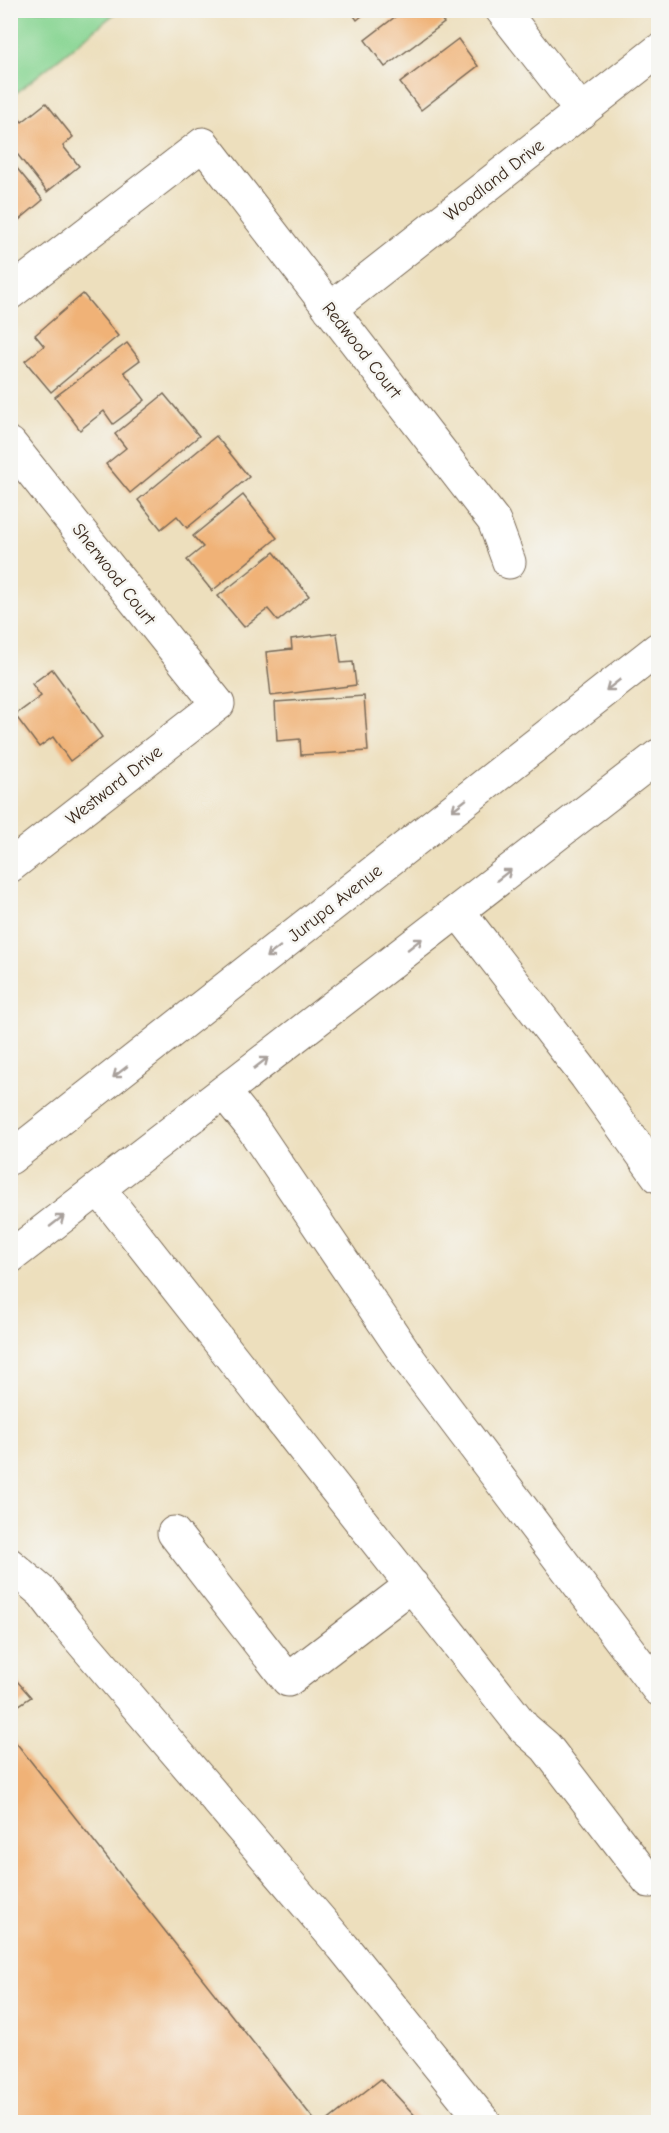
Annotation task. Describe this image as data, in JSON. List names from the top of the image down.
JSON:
{
  "streets": {
    "street": [
      "Woodland Drive",
      "Redwood Court",
      "Sherwood Court",
      "Westward Drive",
      "Jurupa Avenue"
    ]
  },
  "crossings": [
    ["Woodland Drive", "Redwood Court"],
    ["Sherwood Court", "Westward Drive"]
  ]
}
